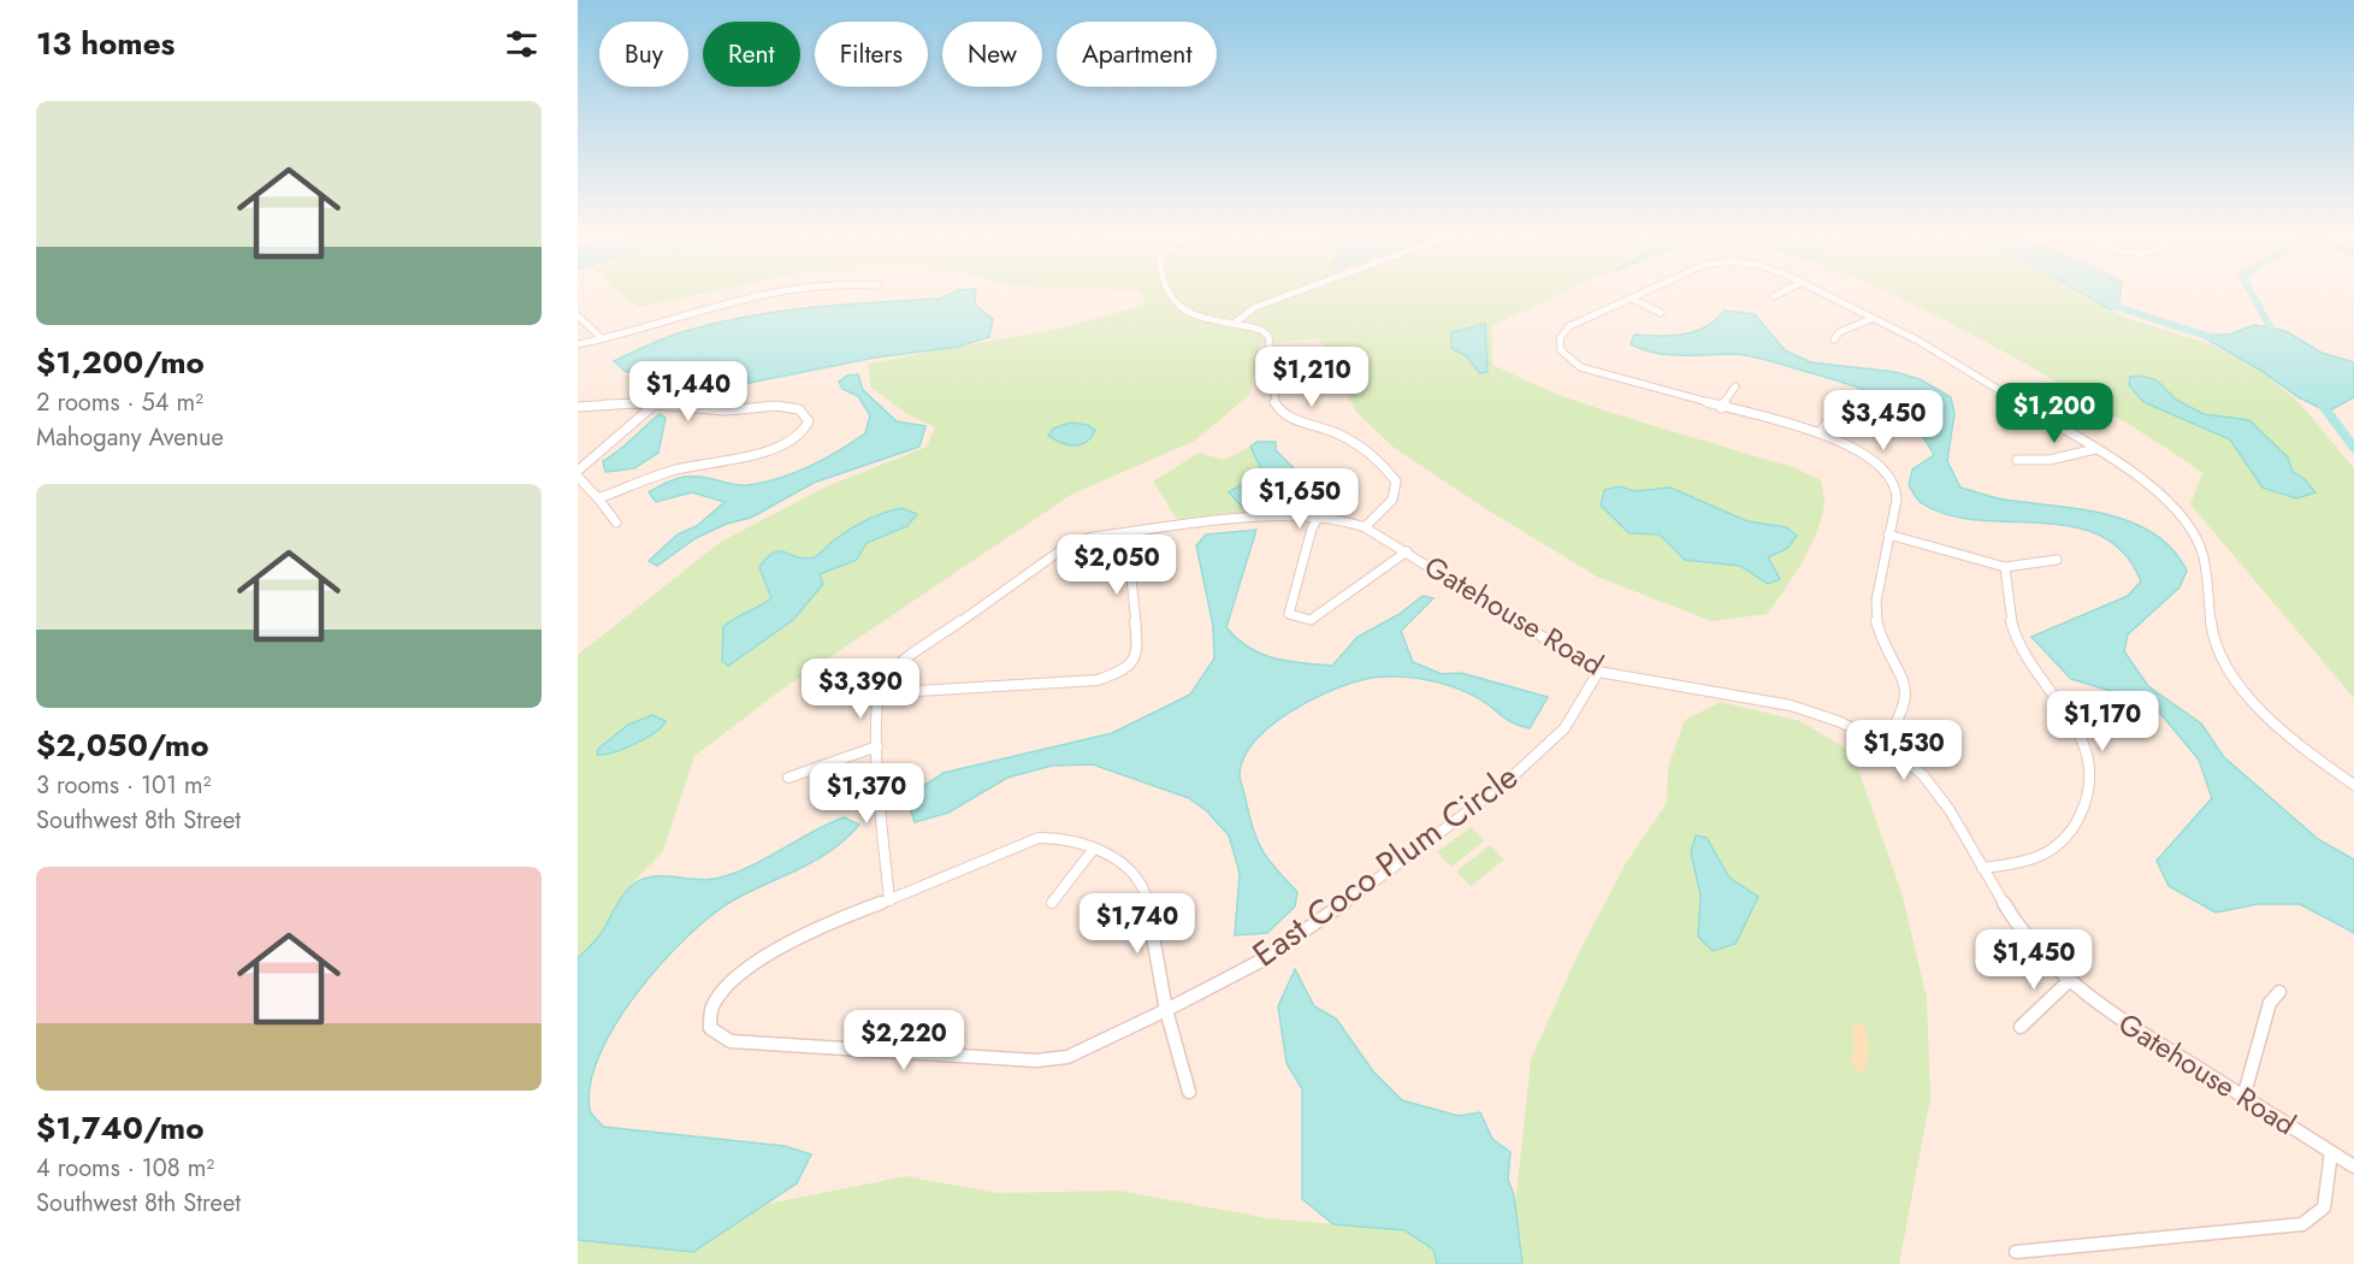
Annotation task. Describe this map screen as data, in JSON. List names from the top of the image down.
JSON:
{
  "streets": {
    "street": ["Gatehouse Road", "East Coco Plum Circle"]
  },
  "crossings": [
    ["Gatehouse Road", "East Coco Plum Circle"]
  ],
  "page": {
    "heading": "13 homes",
    "chip": [
      "Buy",
      "Rent",
      "Filters",
      "New",
      "Apartment"
    ],
    "list": [
      {
        "name": "$1,200/mo",
        "note": "2 rooms · 54 m² · Mahogany Avenue"
      },
      {
        "name": "$2,050/mo",
        "note": "3 rooms · 101 m² · Southwest 8th Street"
      },
      {
        "name": "$1,740/mo",
        "note": "4 rooms · 108 m² · Southwest 8th Street"
      }
    ],
    "price": [
      "$1,210",
      "$1,440",
      "$1,200",
      "$3,450",
      "$1,650",
      "$2,050",
      "$3,390",
      "$1,170",
      "$1,530",
      "$1,370",
      "$1,740",
      "$1,450",
      "$2,220"
    ]
  }
}
